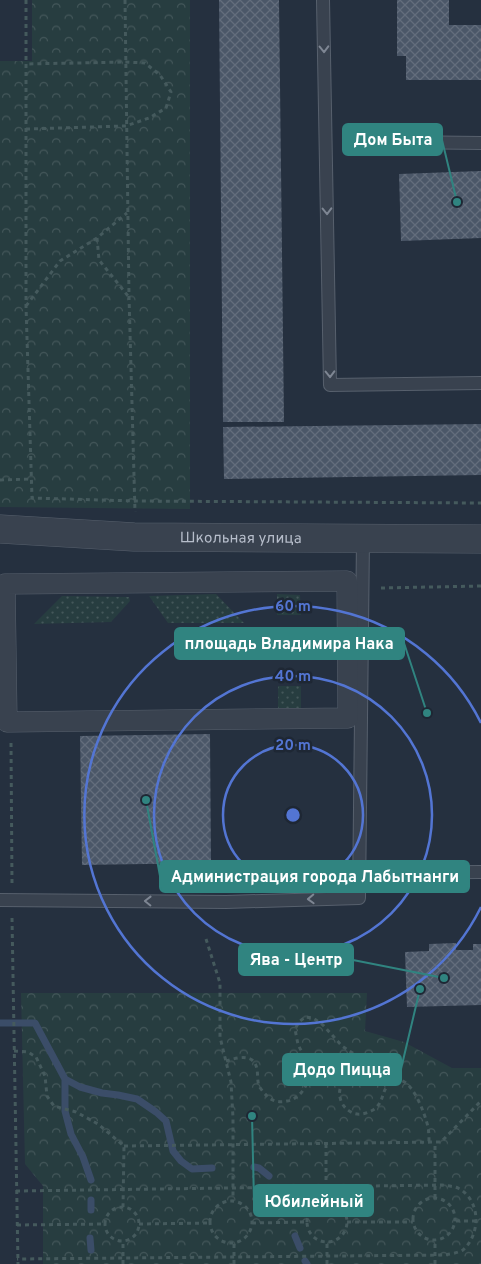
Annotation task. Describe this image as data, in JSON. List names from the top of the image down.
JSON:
{
  "streets": {
    "street": ["Школьная улица"]
  },
  "places": [
    "Дом Быта",
    "площадь Владимира Нака",
    "Администрация города Лабытнанги",
    "Ява - Центр",
    "Додо Пицца",
    "Юбилейный"
  ],
  "rings": ["60 m", "40 m", "20 m"]
}
